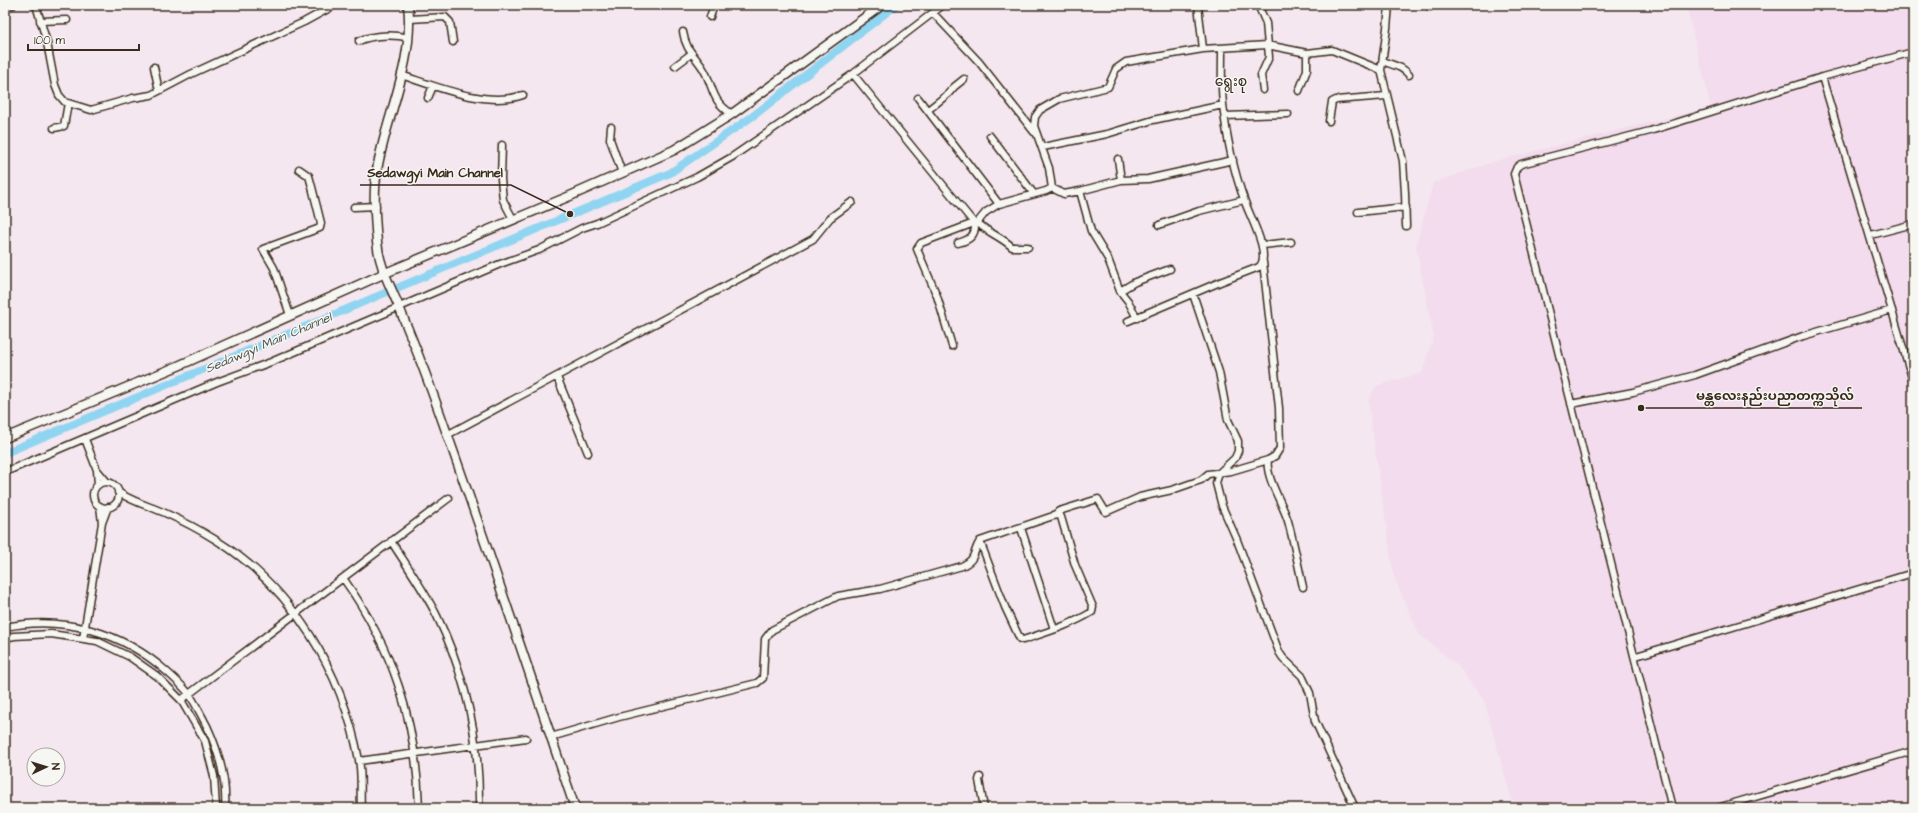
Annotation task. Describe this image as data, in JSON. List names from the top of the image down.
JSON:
{
  "districts": ["ရွေးစု"],
  "water": ["Sedawgyi Main Channel"],
  "places": ["Sedawgyi Main Channel", "မန္တလေးနည်းပညာတက္ကသိုလ်"],
  "scale_bar": "100 m",
  "north": "right"
}
